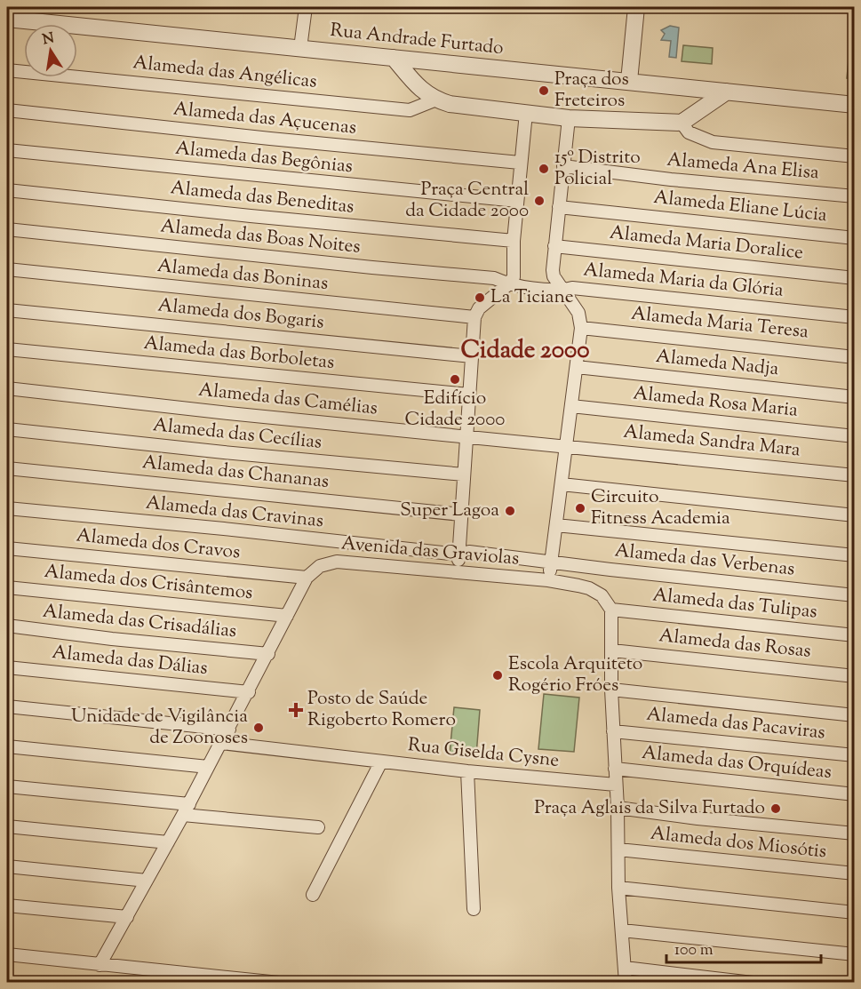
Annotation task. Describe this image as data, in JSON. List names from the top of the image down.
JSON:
{
  "streets": {
    "street": [
      "Rua Andrade Furtado",
      "Alameda das Angélicas",
      "Alameda das Açucenas",
      "Alameda das Begônias",
      "Alameda Ana Elisa",
      "Alameda das Beneditas",
      "Alameda Eliane Lúcia",
      "Alameda das Boas Noites",
      "Alameda Maria Doralice",
      "Alameda das Boninas",
      "Alameda Maria da Glória",
      "Alameda dos Bogaris",
      "Alameda Maria Teresa",
      "Alameda das Borboletas",
      "Alameda Nadja",
      "Alameda das Camélias",
      "Alameda Rosa Maria",
      "Alameda das Cecílias",
      "Alameda Sandra Mara",
      "Alameda das Chananas",
      "Alameda das Cravinas",
      "Alameda dos Cravos",
      "Avenida das Graviolas",
      "Alameda das Verbenas",
      "Alameda dos Crisântemos",
      "Alameda das Tulipas",
      "Alameda das Crisadálias",
      "Alameda das Rosas",
      "Alameda das Dálias",
      "Alameda das Pacaviras",
      "Rua Giselda Cysne",
      "Alameda das Orquídeas",
      "Alameda dos Miosótis"
    ]
  },
  "crossings": [
    ["Alameda das Boas Noites", "Alameda Maria da Glória"],
    ["Alameda das Camélias", "Alameda Sandra Mara"],
    ["Alameda das Cravinas", "Alameda das Verbenas"],
    ["Alameda dos Cravos", "Avenida das Graviolas"],
    ["Avenida das Graviolas", "Alameda das Tulipas"]
  ],
  "districts": ["Cidade 2000"],
  "places": {
    "other": [
      "Praça dos Freteiros",
      "15º Distrito Policial",
      "Praça Central da Cidade 2000",
      "La Ticiane",
      "Edifício Cidade 2000",
      "Circuito Fitness Academia",
      "Super Lagoa",
      "Escola Arquiteto Rogério Fróes",
      "Unidade de Vigilância de Zoonoses",
      "Praça Aglais da Silva Furtado"
    ],
    "health": ["Posto de Saúde Rigoberto Romero"]
  },
  "scale_bar": "100 m",
  "north": "top"
}
